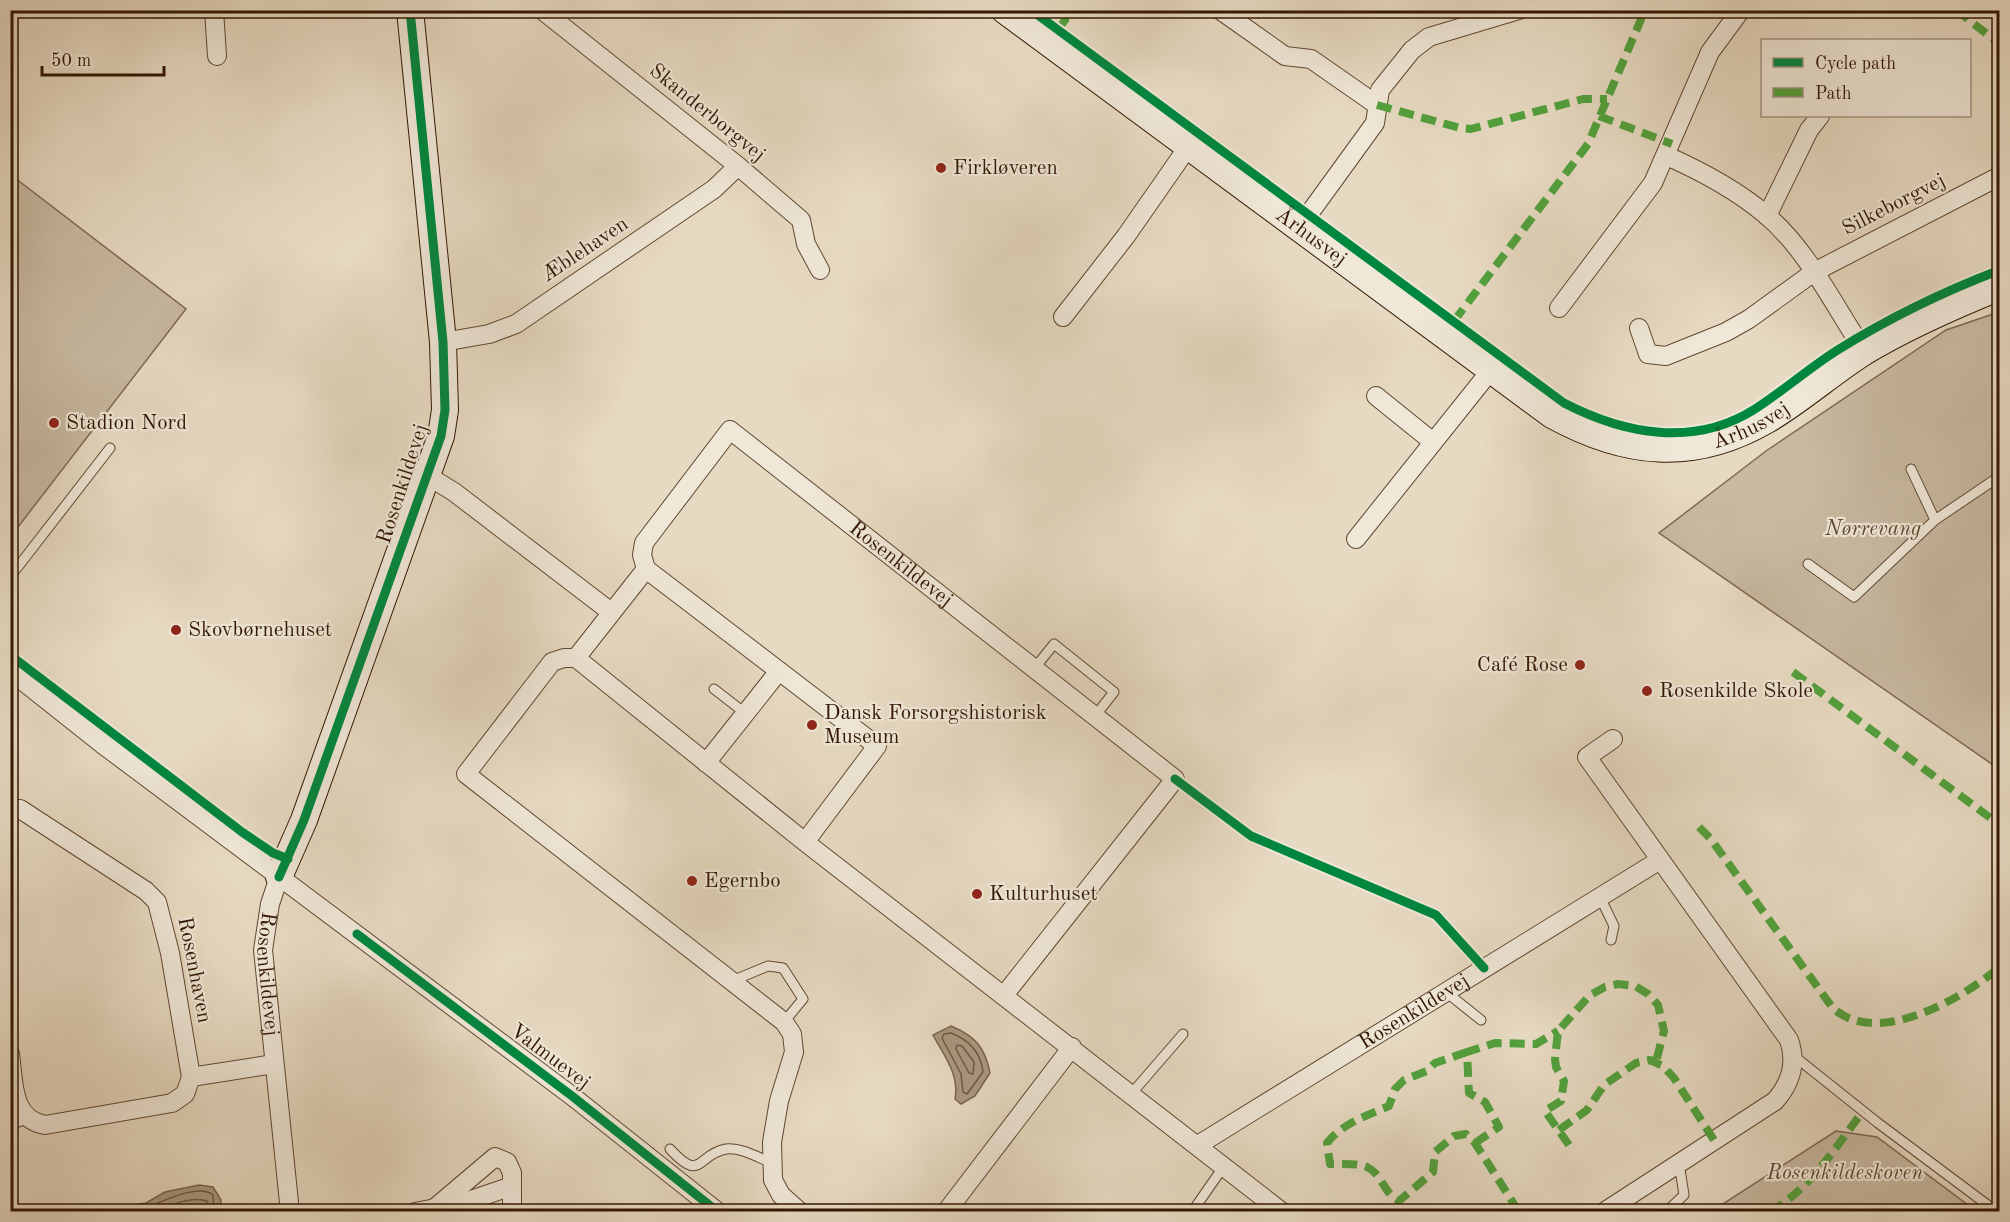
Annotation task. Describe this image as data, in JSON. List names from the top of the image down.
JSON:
{
  "streets": {
    "street": [
      "Skanderborgvej",
      "Silkeborgvej",
      "Århusvej",
      "Æblehaven",
      "Rosenkildevej",
      "Rosenhaven",
      "Valmuevej"
    ]
  },
  "crossings": [
    ["Skanderborgvej", "Æblehaven"],
    ["Æblehaven", "Rosenkildevej"],
    ["Rosenkildevej", "Valmuevej"]
  ],
  "parks": ["Nørrevang", "Rosenkildeskoven"],
  "places": [
    "Firkløveren",
    "Stadion Nord",
    "Skovbørnehuset",
    "Café Rose",
    "Rosenkilde Skole",
    "Dansk Forsorgshistorisk Museum",
    "Egernbo",
    "Kulturhuset"
  ],
  "legend": ["Cycle path", "Path"],
  "scale_bar": "50 m"
}
